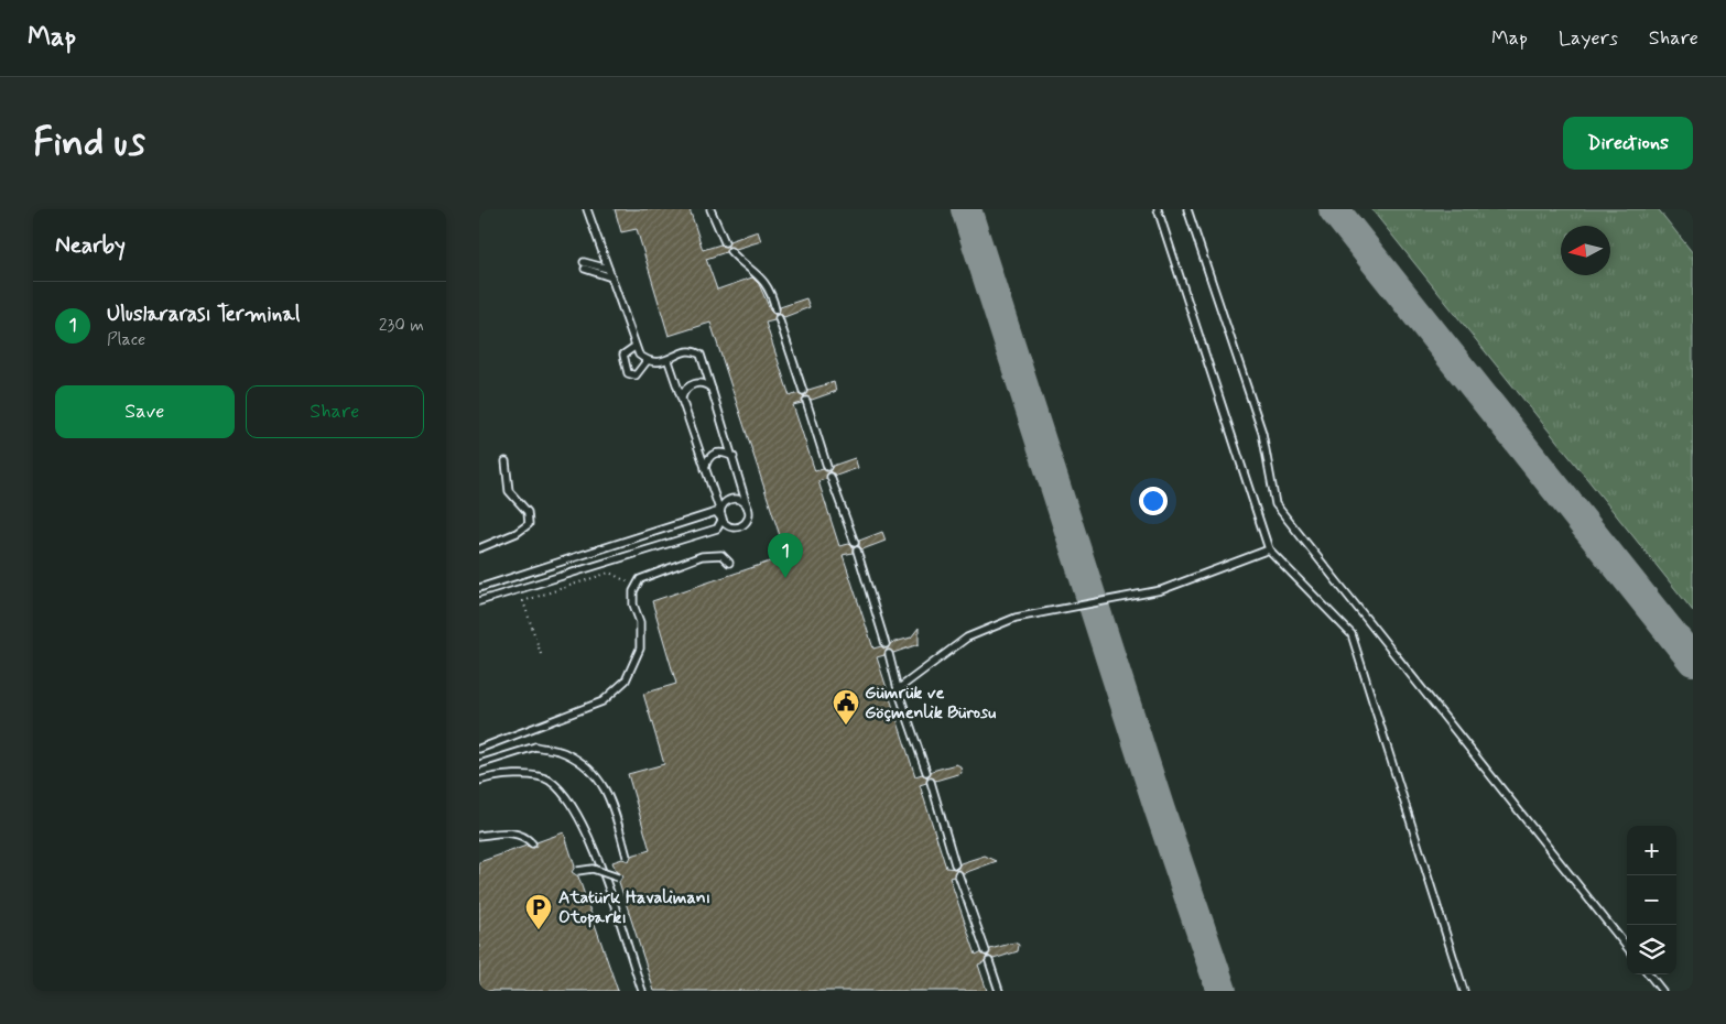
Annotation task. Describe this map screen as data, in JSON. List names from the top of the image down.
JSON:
{
  "places": {
    "public building": ["Gümrük ve Göçmenlik Bürosu"],
    "parking": ["Atatürk Havalimanı Otoparkı"]
  },
  "north": "left",
  "page": {
    "header": "Map",
    "nav": ["Map", "Layers", "Share"],
    "buttons": [
      "Directions",
      ["Save", "Share"]
    ],
    "title": "Find us",
    "heading": "Nearby",
    "list": [
      {
        "mark": "1",
        "name": "Uluslararası Terminal",
        "note": "Place",
        "value": "230 m"
      }
    ],
    "pins": "1",
    "map_buttons": ["+", "−"]
  }
}
